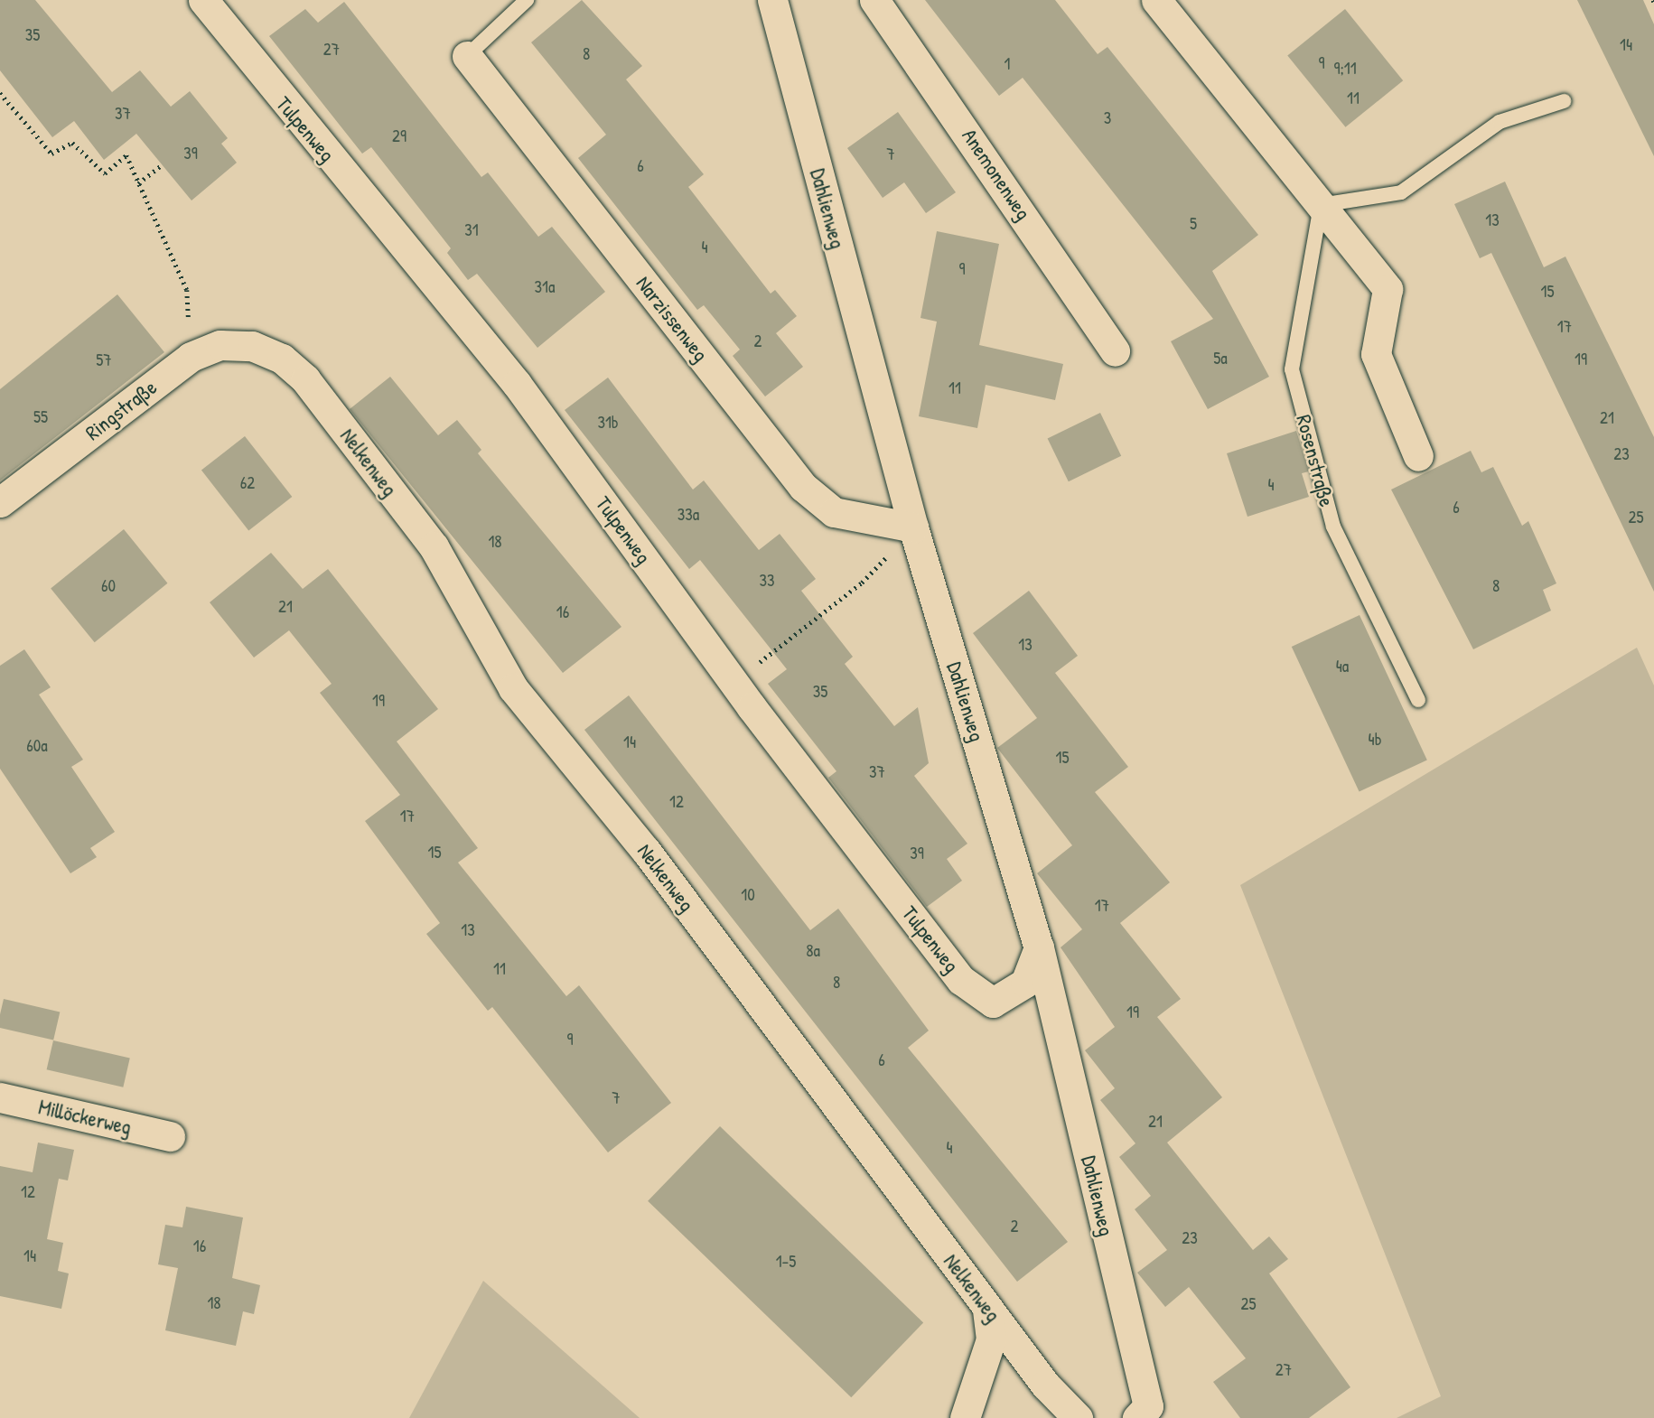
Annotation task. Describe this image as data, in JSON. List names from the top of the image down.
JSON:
{
  "streets": {
    "street": [
      "Tulpenweg",
      "Anemonenweg",
      "Dahlienweg",
      "Narzissenweg",
      "Ringstraße",
      "Nelkenweg",
      "Millöckerweg"
    ],
    "lane": ["Rosenstraße"]
  },
  "crossings": [
    ["Tulpenweg", "Dahlienweg"],
    ["Dahlienweg", "Narzissenweg"],
    ["Ringstraße", "Nelkenweg"]
  ],
  "house_numbers": [
    "35",
    "14",
    "27",
    "8",
    "9",
    "1",
    "9;11",
    "11",
    "37",
    "3",
    "29",
    "39",
    "7",
    "6",
    "13",
    "5",
    "31",
    "4",
    "9",
    "31a",
    "15",
    "17",
    "2",
    "5a",
    "19",
    "57",
    "11",
    "55",
    "21",
    "31b",
    "23",
    "62",
    "4",
    "6",
    "33a",
    "25",
    "18",
    "33",
    "60",
    "8",
    "21",
    "16",
    "13",
    "4a",
    "35",
    "19",
    "4b",
    "14",
    "60a",
    "15",
    "37",
    "12",
    "17",
    "15",
    "39",
    "10",
    "17",
    "13",
    "8a",
    "11",
    "8",
    "19",
    "9",
    "6",
    "7",
    "21",
    "4",
    "12",
    "2",
    "23",
    "16",
    "14",
    "1-5",
    "18",
    "25",
    "27"
  ]
}
